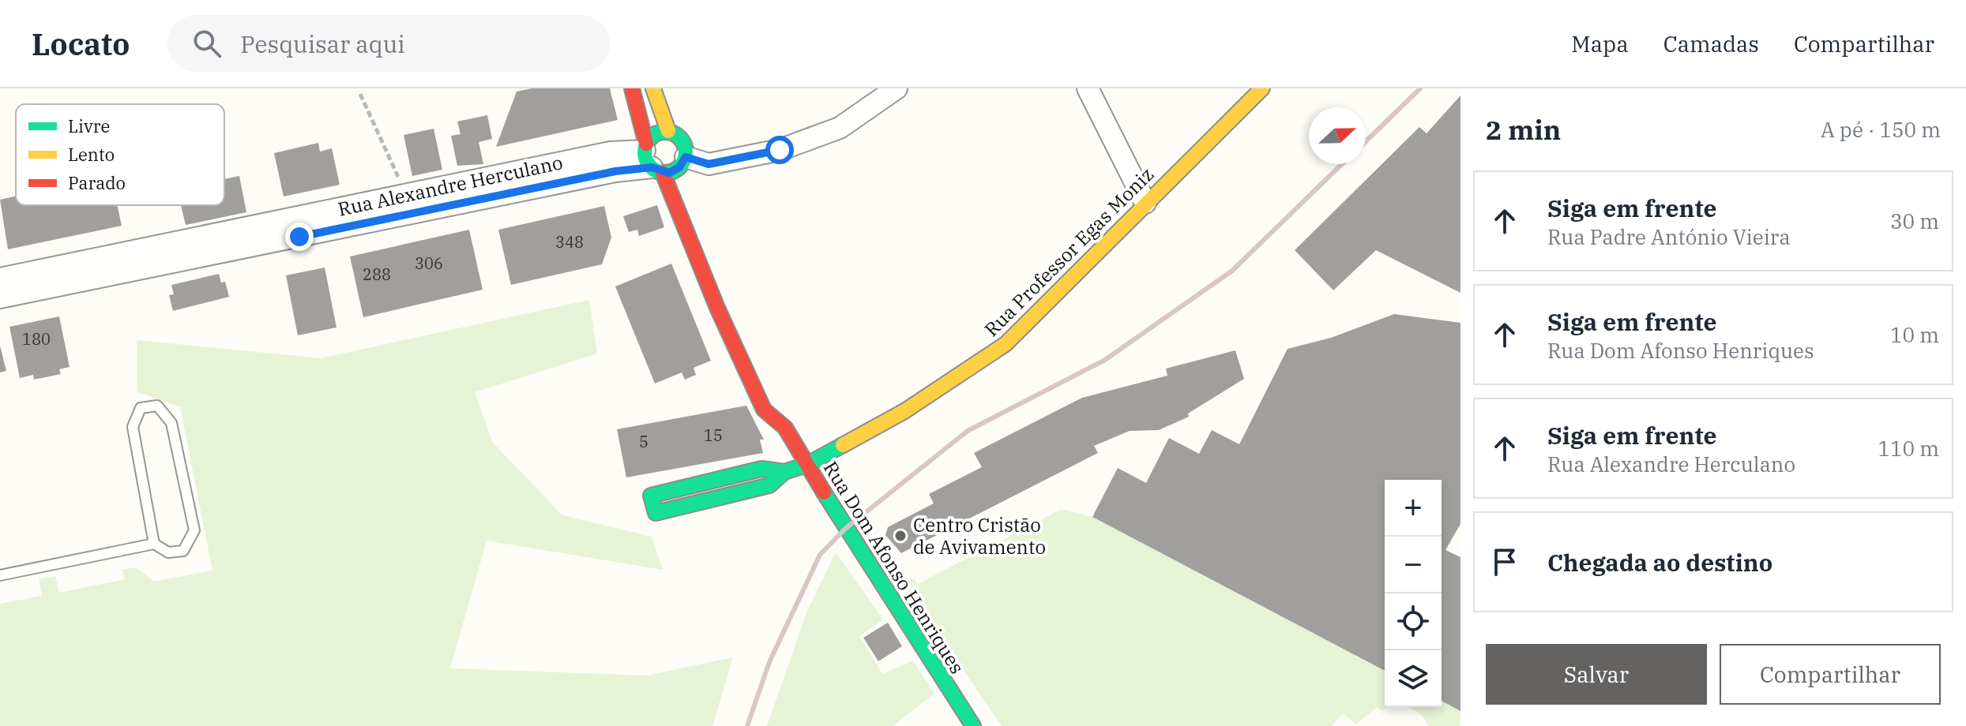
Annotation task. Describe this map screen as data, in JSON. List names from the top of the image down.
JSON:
{
  "streets": {
    "street": ["Rua Alexandre Herculano", "Rua Professor Egas Moniz", "Rua Dom Afonso Henriques"]
  },
  "crossings": [
    ["Rua Alexandre Herculano", "Rua Dom Afonso Henriques"],
    ["Rua Professor Egas Moniz", "Rua Dom Afonso Henriques"]
  ],
  "places": ["Centro Cristão de Avivamento"],
  "house_numbers": [
    "348",
    "306",
    "288",
    "180",
    "15",
    "5"
  ],
  "legend": ["Livre", "Lento", "Parado"],
  "north": "right",
  "page": {
    "header": "Locato",
    "search": "Pesquisar aqui",
    "nav": ["Mapa", "Camadas", "Compartilhar"],
    "heading": ["2 min", "A pé · 150 m"],
    "list": [
      ["Siga em frente", "Rua Padre António Vieira", "30 m"],
      ["Siga em frente", "Rua Dom Afonso Henriques", "10 m"],
      ["Siga em frente", "Rua Alexandre Herculano", "110 m"],
      "Chegada ao destino"
    ],
    "map_buttons": ["+", "−"],
    "buttons": ["Salvar", "Compartilhar"]
  }
}
